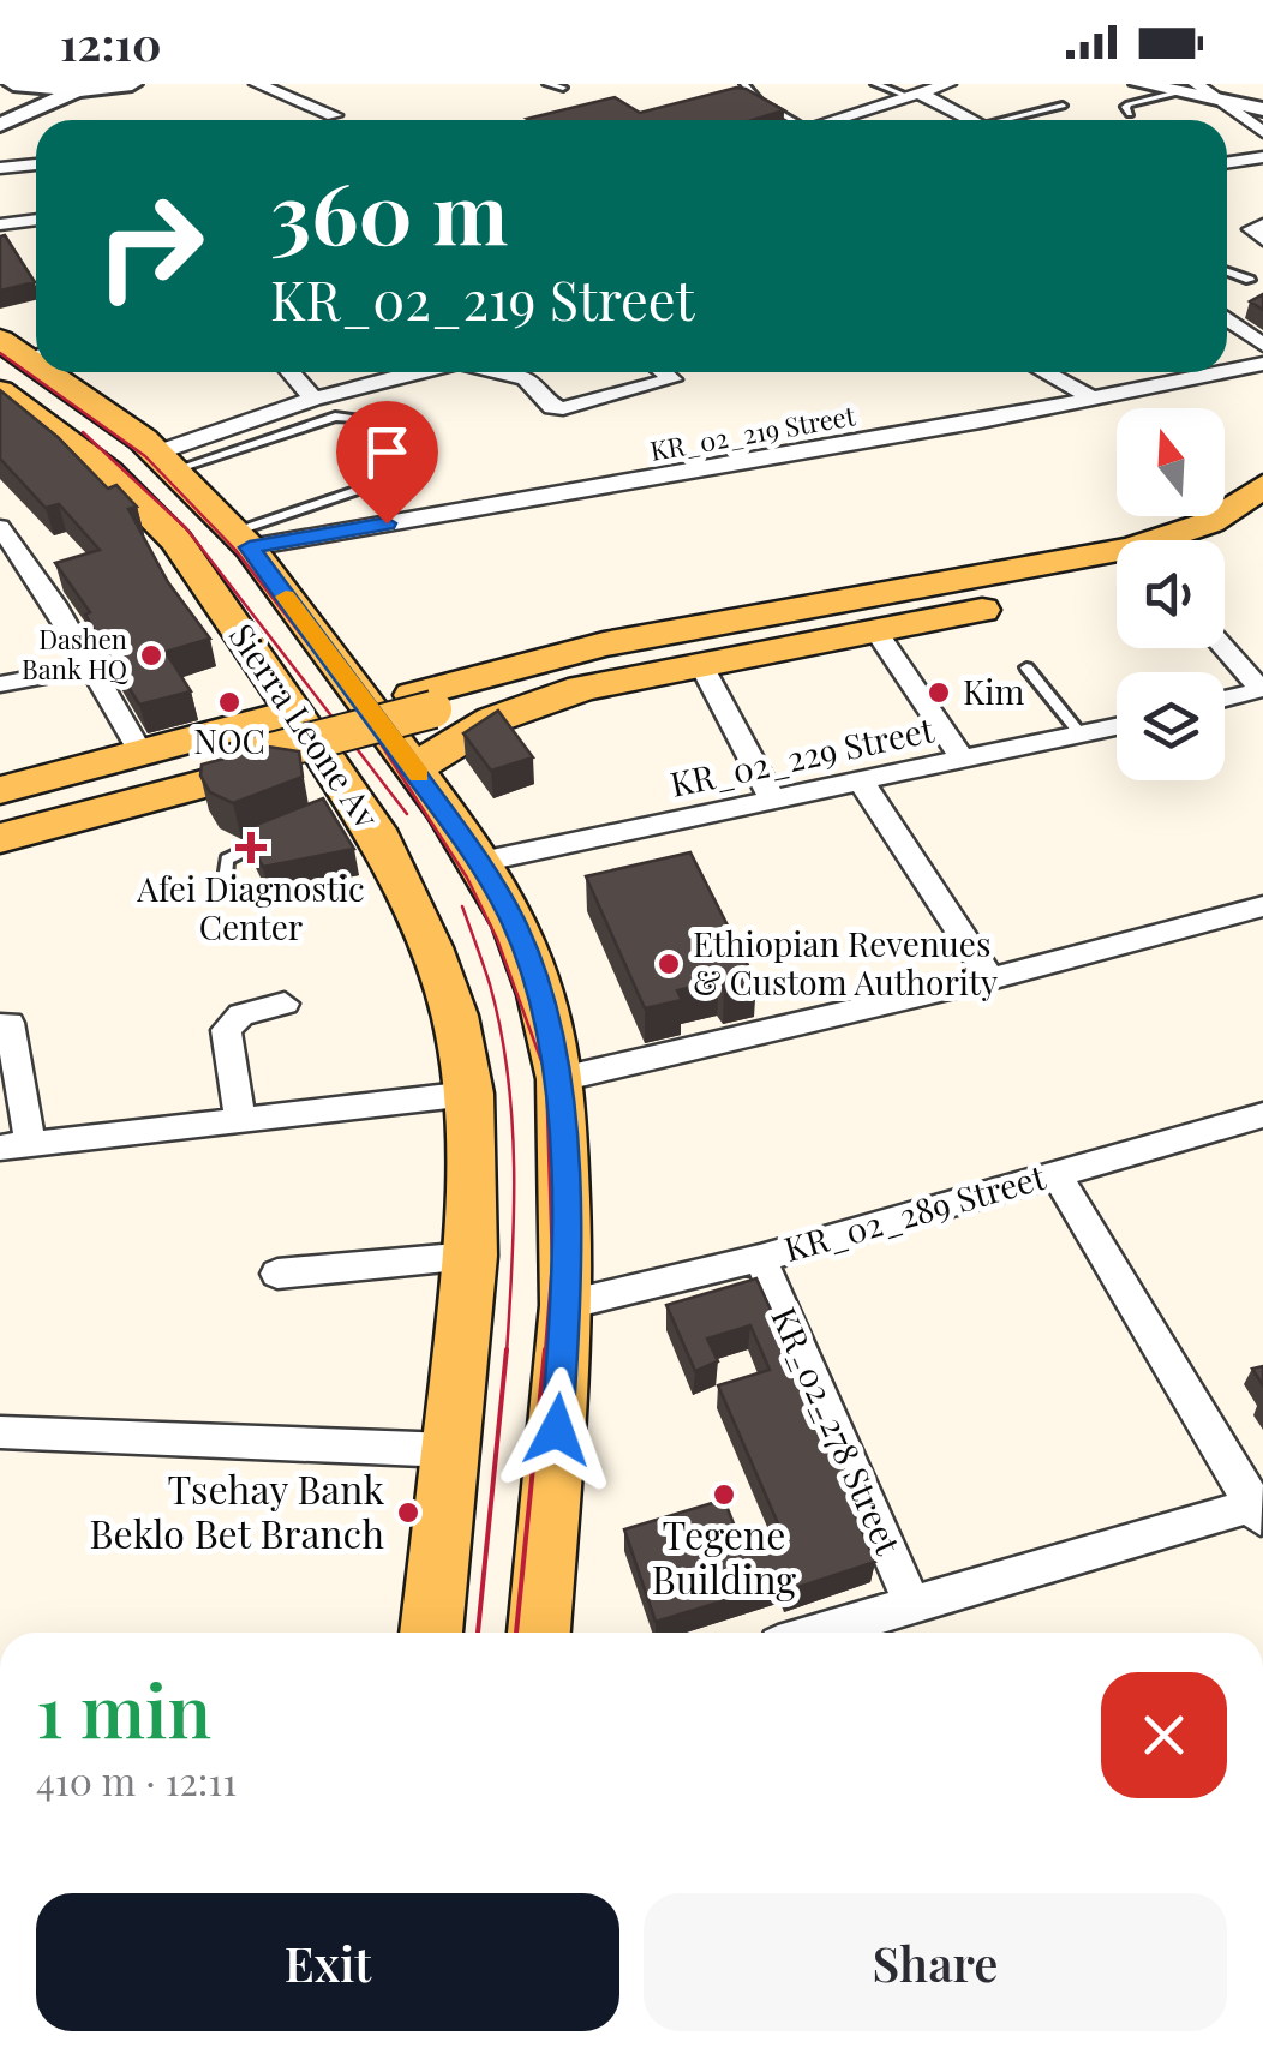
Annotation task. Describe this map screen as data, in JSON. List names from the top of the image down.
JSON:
{
  "streets": {
    "main road": ["Sierra Leone Av"],
    "street": [
      "KR_02_219 Street",
      "KR_02_229 Street",
      "KR_02_289 Street",
      "KR_02_278 Street"
    ]
  },
  "crossings": [
    ["KR_02_219 Street", "Sierra Leone Av"],
    ["Sierra Leone Av", "KR_02_229 Street"],
    ["Sierra Leone Av", "KR_02_289 Street"],
    ["KR_02_289 Street", "KR_02_278 Street"]
  ],
  "places": {
    "other": [
      "Dashen Bank HQ",
      "Kim",
      "NOC",
      "Ethiopian Revenues & Custom Authority",
      "Tegene Building",
      "Tsehay Bank Beklo Bet Branch"
    ],
    "health": ["Afei Diagnostic Center"]
  },
  "north": "top",
  "page": {
    "status": "12:10",
    "turn": ["360 m", "KR_02_219 Street"],
    "heading": ["1 min", "410 m · 12:11"],
    "buttons": ["Exit", "Share"]
  }
}
